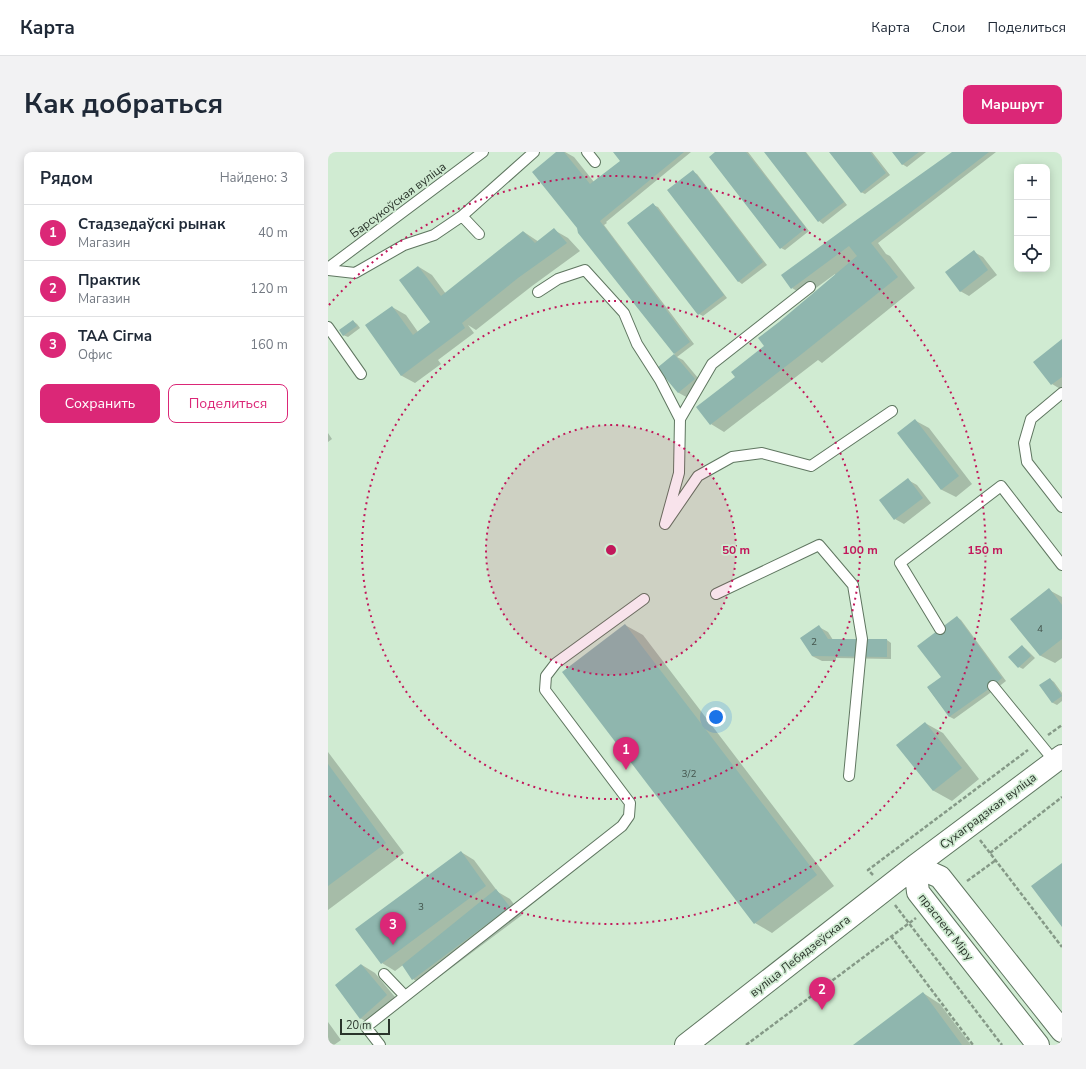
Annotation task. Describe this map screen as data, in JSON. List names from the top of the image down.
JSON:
{
  "streets": {
    "main road": ["Сухаградзкая вуліца", "праспект Міру", "вуліца Лебядзеўскага"],
    "lane": ["Барсукоўская вуліца"]
  },
  "crossings": [
    ["Сухаградзкая вуліца", "праспект Міру"],
    ["Сухаградзкая вуліца", "вуліца Лебядзеўскага"],
    ["праспект Міру", "вуліца Лебядзеўскага"]
  ],
  "house_numbers": [
    "4",
    "2",
    "3/2",
    "3"
  ],
  "scale_bar": "20 m",
  "page": {
    "header": "Карта",
    "nav": ["Карта", "Слои", "Поделиться"],
    "title": "Как добраться",
    "buttons": [
      "Маршрут",
      ["Сохранить", "Поделиться"]
    ],
    "heading": ["Рядом", "Найдено: 3"],
    "map_buttons": ["+", "−"],
    "list": [
      {
        "mark": "1",
        "name": "Стадзедаўскі рынак",
        "note": "Магазин",
        "value": "40 m"
      },
      {
        "mark": "2",
        "name": "Практик",
        "note": "Магазин",
        "value": "120 m"
      },
      {
        "mark": "3",
        "name": "ТАА Сігма",
        "note": "Офис",
        "value": "160 m"
      }
    ],
    "pins": ["1", "3", "2"],
    "scale": "20 m"
  },
  "rings": ["50 m", "100 m", "150 m"]
}
